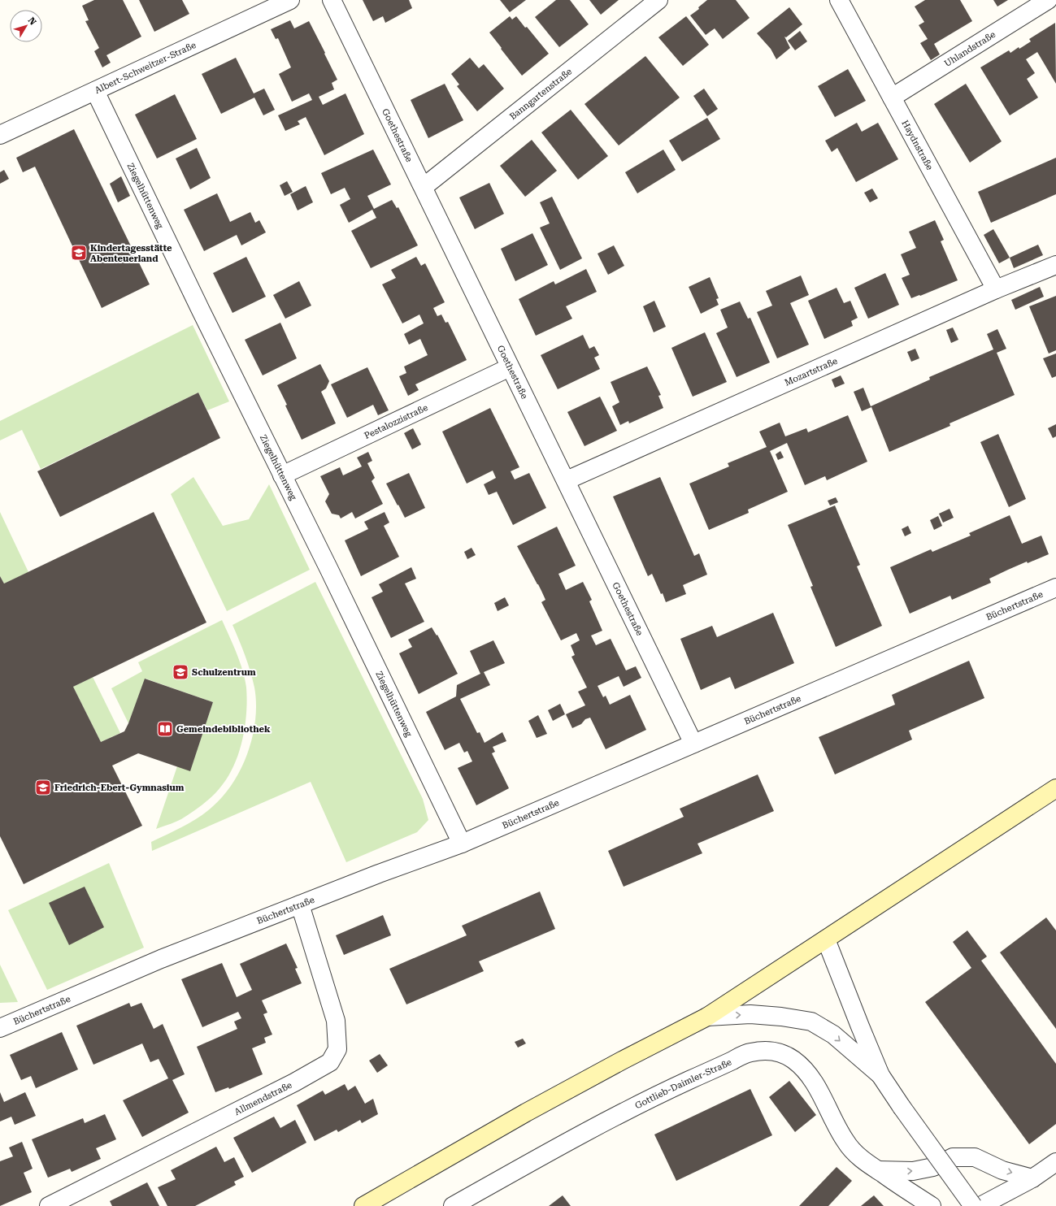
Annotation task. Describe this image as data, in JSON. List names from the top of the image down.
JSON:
{
  "streets": {
    "street": [
      "Uhlandstraße",
      "Albert-Schweitzer-Straße",
      "Banngartenstraße",
      "Goethestraße",
      "Haydnstraße",
      "Ziegelhüttenweg",
      "Mozartstraße",
      "Pestalozzistraße",
      "Büchertstraße",
      "Gottlieb-Daimler-Straße",
      "Allmendstraße"
    ]
  },
  "crossings": [
    ["Uhlandstraße", "Haydnstraße"],
    ["Albert-Schweitzer-Straße", "Ziegelhüttenweg"],
    ["Banngartenstraße", "Goethestraße"],
    ["Goethestraße", "Mozartstraße"],
    ["Goethestraße", "Pestalozzistraße"],
    ["Goethestraße", "Büchertstraße"],
    ["Haydnstraße", "Mozartstraße"],
    ["Ziegelhüttenweg", "Pestalozzistraße"],
    ["Ziegelhüttenweg", "Büchertstraße"],
    ["Büchertstraße", "Allmendstraße"]
  ],
  "places": {
    "school or university": ["Kindertagesstätte Abenteuerland", "Schulzentrum", "Friedrich-Ebert-Gymnasium"],
    "library": ["Gemeindebibliothek"]
  },
  "north": "top right"
}
